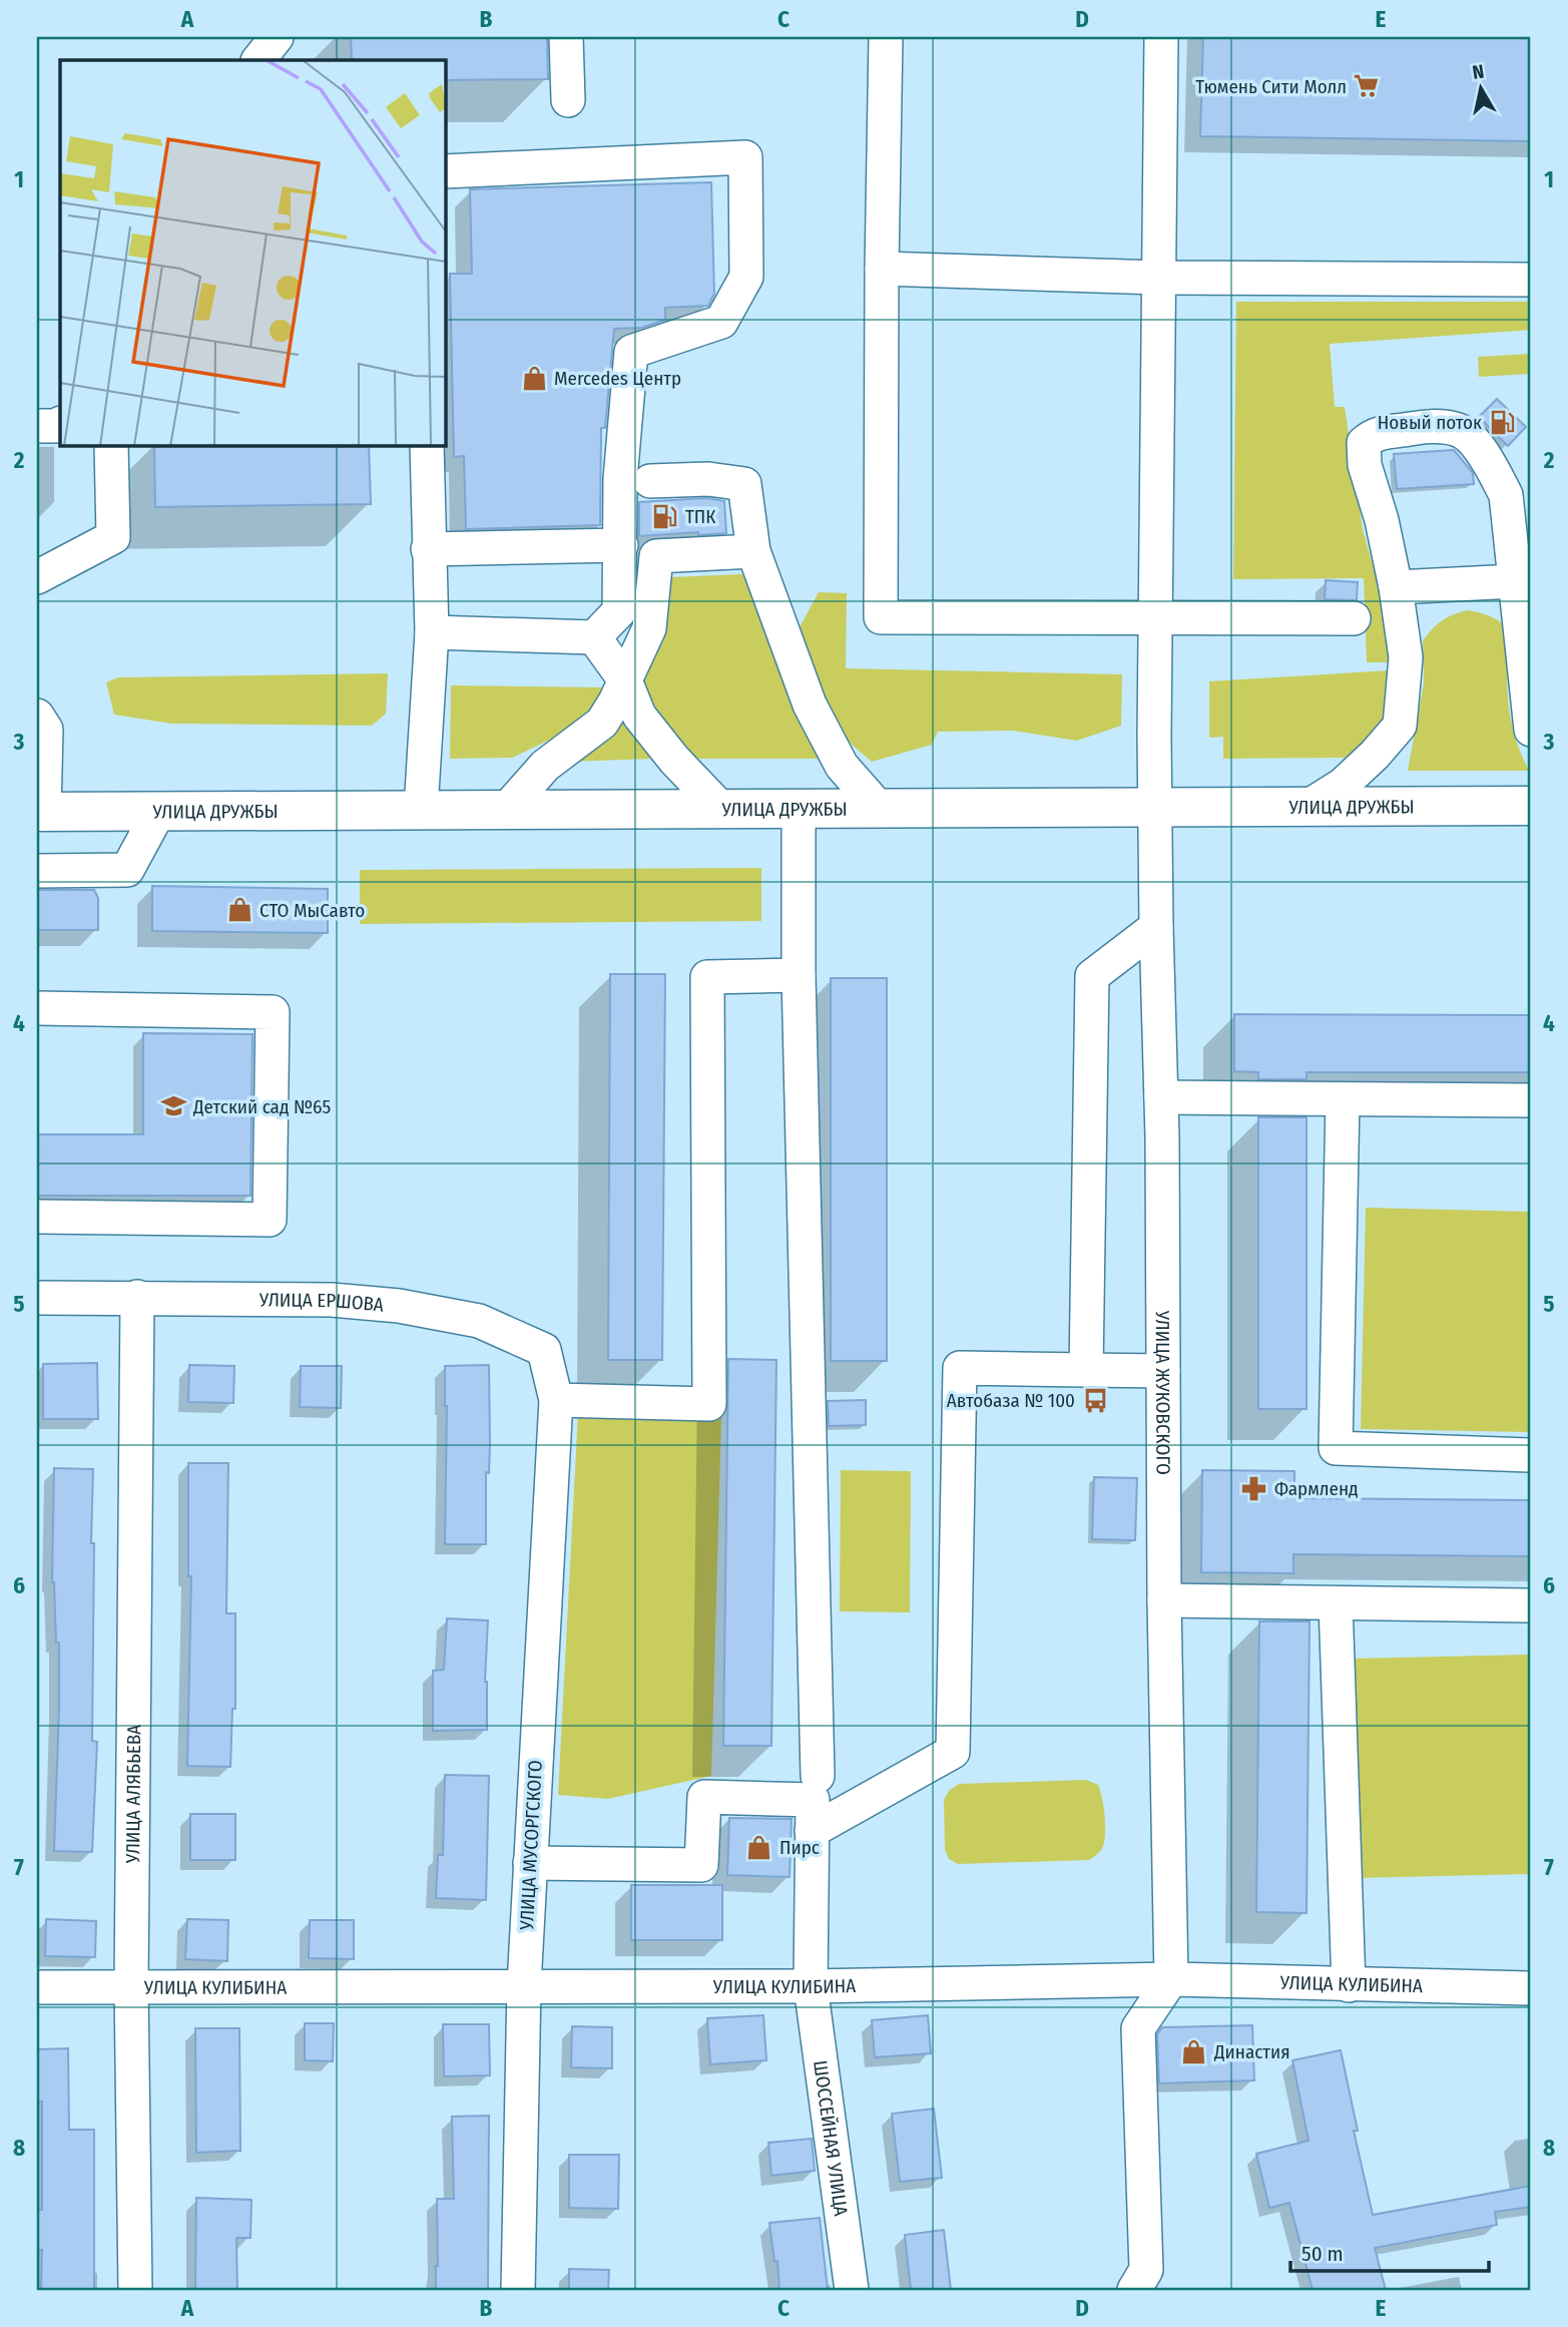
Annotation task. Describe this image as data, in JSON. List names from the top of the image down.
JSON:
{
  "streets": {
    "main road": ["УЛИЦА ДРУЖБЫ"],
    "street": [
      "УЛИЦА ЕРШОВА",
      "УЛИЦА ЖУКОВСКОГО",
      "УЛИЦА АЛЯБЬЕВА",
      "УЛИЦА МУСОРГСКОГО",
      "УЛИЦА КУЛИБИНА",
      "ШОССЕЙНАЯ УЛИЦА"
    ]
  },
  "crossings": [
    ["УЛИЦА ДРУЖБЫ", "УЛИЦА ЖУКОВСКОГО"],
    ["УЛИЦА ЕРШОВА", "УЛИЦА АЛЯБЬЕВА"],
    ["УЛИЦА ЕРШОВА", "УЛИЦА МУСОРГСКОГО"],
    ["УЛИЦА ЖУКОВСКОГО", "УЛИЦА КУЛИБИНА"],
    ["УЛИЦА АЛЯБЬЕВА", "УЛИЦА КУЛИБИНА"],
    ["УЛИЦА МУСОРГСКОГО", "УЛИЦА КУЛИБИНА"],
    ["УЛИЦА МУСОРГСКОГО", "ШОССЕЙНАЯ УЛИЦА"],
    ["УЛИЦА КУЛИБИНА", "ШОССЕЙНАЯ УЛИЦА"]
  ],
  "places": {
    "supermarket": ["Тюмень Сити Молл"],
    "shop": [
      "Mercedes Центр",
      "СТО МыСавто",
      "Пирс",
      "Династия"
    ],
    "fuel station": ["Новый поток", "ТПК"],
    "school or university": ["Детский сад №65"],
    "bus stop": ["Автобаза № 100"],
    "pharmacy": ["Фармленд"]
  },
  "scale_bar": "50 m",
  "north": "top",
  "grid": {
    "columns": [
      "A",
      "B",
      "C",
      "D",
      "E"
    ],
    "rows": [
      "1",
      "2",
      "3",
      "4",
      "5",
      "6",
      "7",
      "8"
    ]
  }
}
